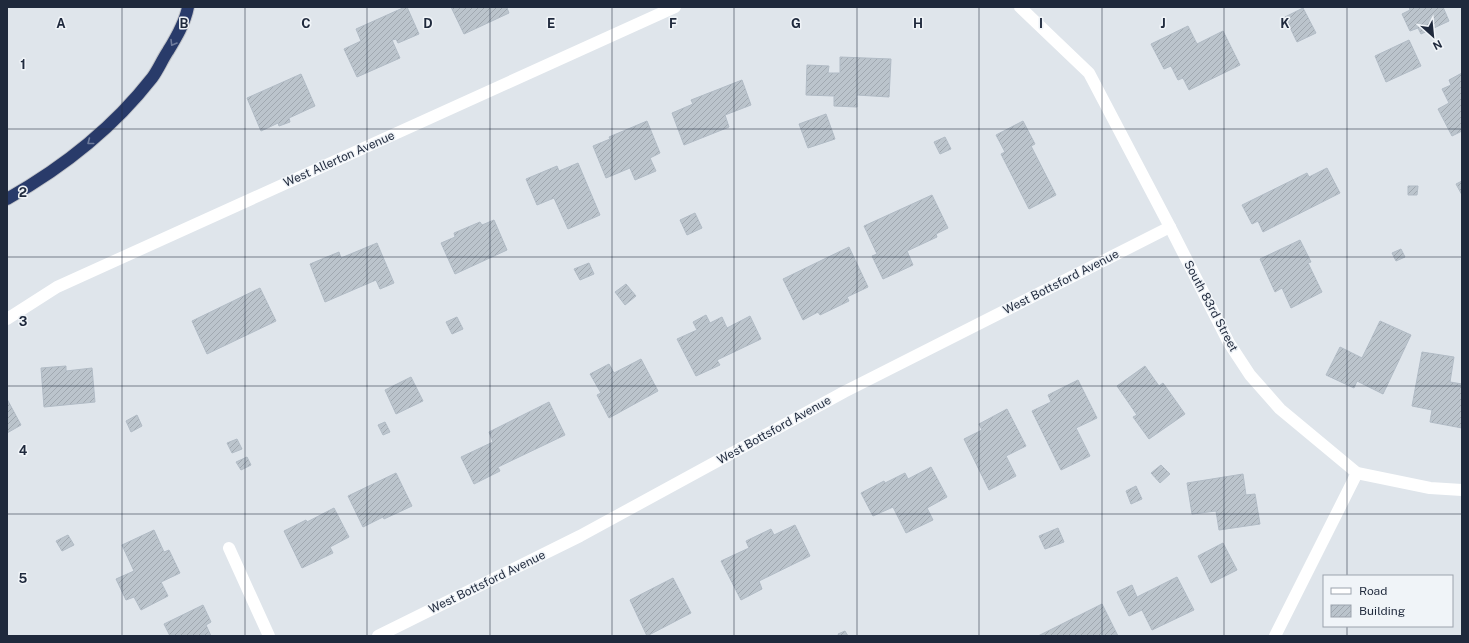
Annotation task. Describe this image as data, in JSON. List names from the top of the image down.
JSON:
{
  "streets": {
    "street": ["West Allerton Avenue", "West Bottsford Avenue", "South 83rd Street"]
  },
  "crossings": [
    ["West Bottsford Avenue", "South 83rd Street"]
  ],
  "legend": ["Road", "Building"],
  "north": "bottom right",
  "grid": {
    "columns": [
      "A",
      "B",
      "C",
      "D",
      "E",
      "F",
      "G",
      "H",
      "I",
      "J",
      "K"
    ],
    "rows": [
      "1",
      "2",
      "3",
      "4",
      "5"
    ]
  }
}
